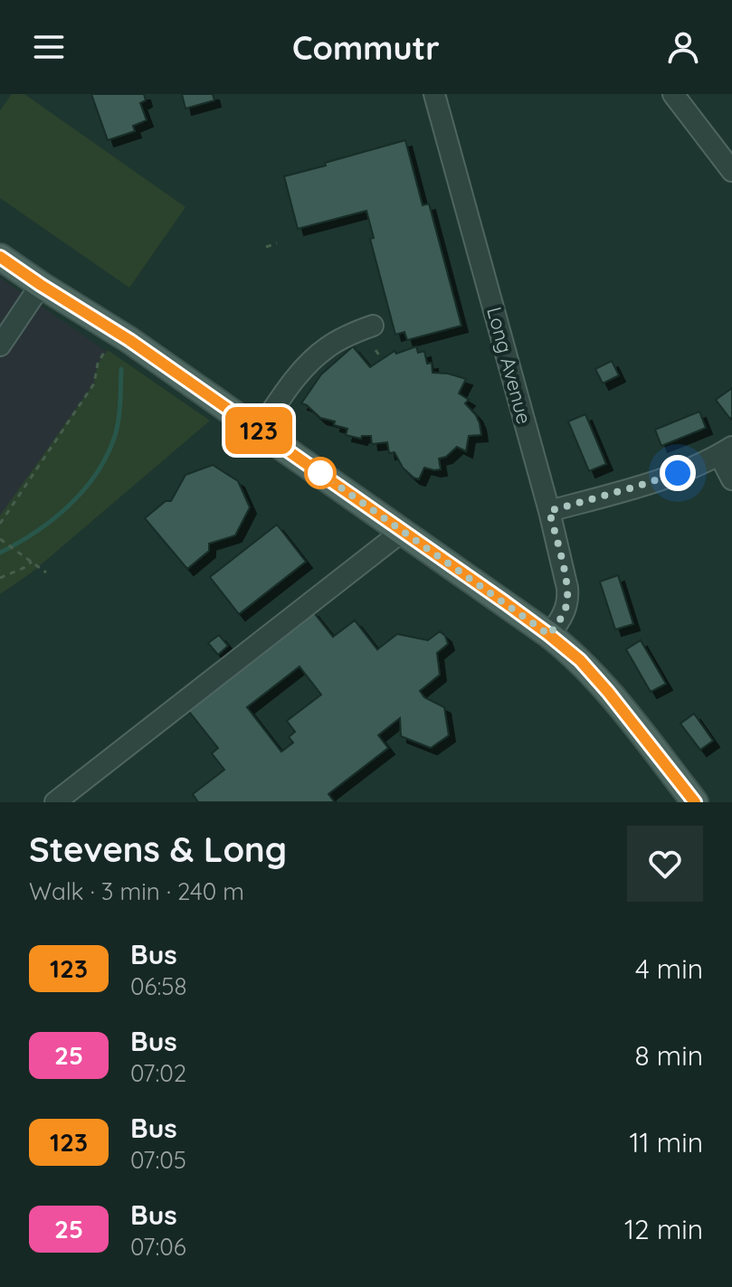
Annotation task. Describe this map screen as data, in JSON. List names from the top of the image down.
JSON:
{
  "streets": {
    "street": ["Long Avenue"]
  },
  "lines": ["bus line 123"],
  "page": {
    "header": "Commutr",
    "on_map": "123",
    "heading": ["Stevens & Long", "Walk · 3 min · 240 m"],
    "list": [
      {
        "mark": "123",
        "name": "Bus",
        "note": "06:58",
        "value": "4 min"
      },
      {
        "mark": "25",
        "name": "Bus",
        "note": "07:02",
        "value": "8 min"
      },
      {
        "mark": "123",
        "name": "Bus",
        "note": "07:05",
        "value": "11 min"
      },
      {
        "mark": "25",
        "name": "Bus",
        "note": "07:06",
        "value": "12 min"
      }
    ]
  }
}
